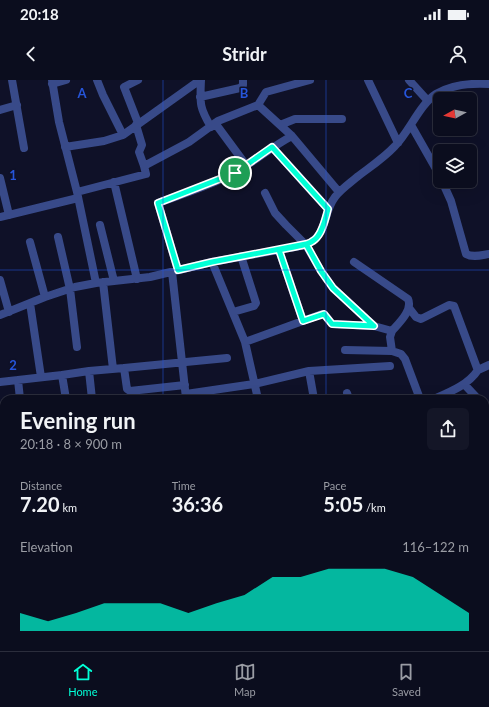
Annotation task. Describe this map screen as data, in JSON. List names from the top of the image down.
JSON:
{
  "north": "left",
  "page": {
    "status": "20:18",
    "header": "Stridr",
    "heading": ["Evening run", "20:18 · 8 × 900 m"],
    "stats": [
      ["Distance", "7.20 km"],
      ["Time", "36:36"],
      ["Pace", "5:05 /km"]
    ],
    "chart": ["Elevation", "116–122 m"],
    "tabs": ["Home", "Map", "Saved"]
  },
  "grid": {
    "columns": ["A", "B", "C"],
    "rows": ["1", "2"]
  }
}
